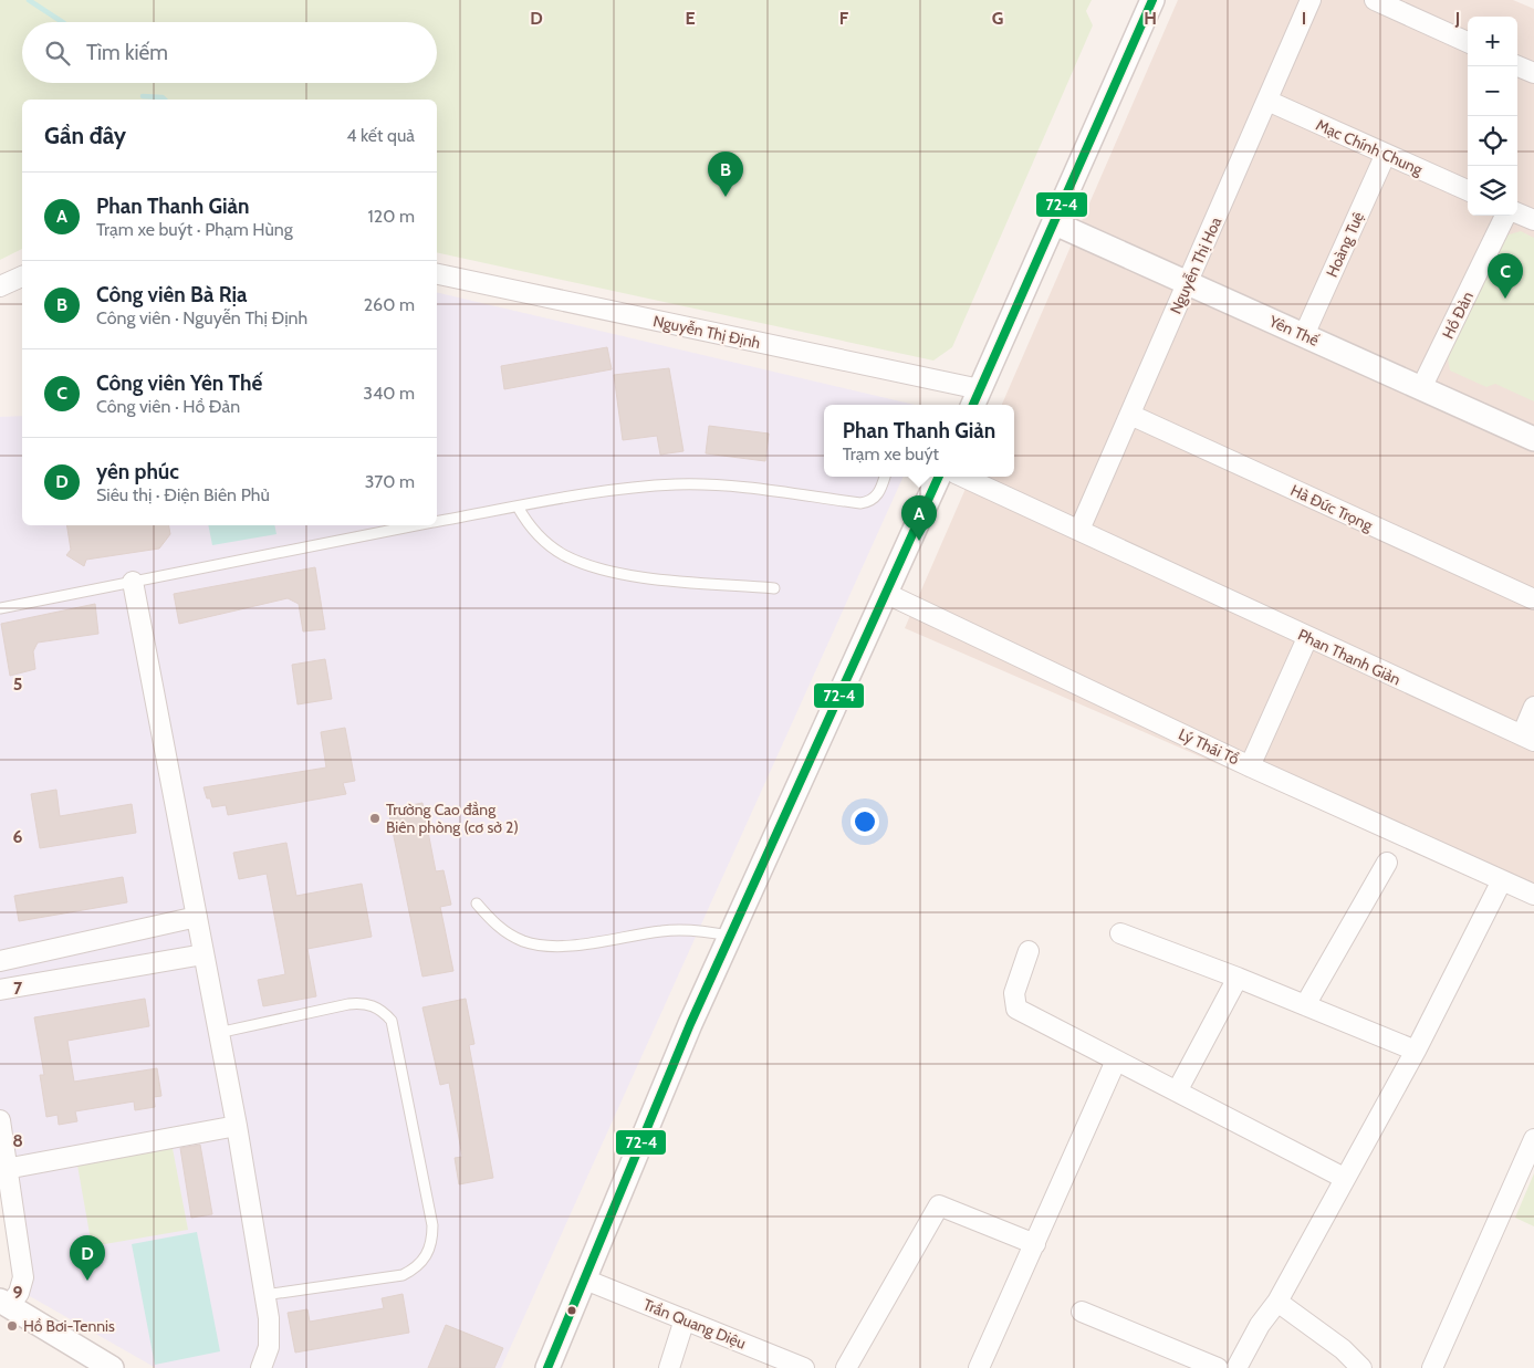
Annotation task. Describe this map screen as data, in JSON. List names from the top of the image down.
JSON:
{
  "streets": {
    "street": [
      "Mạc Chính Chung",
      "Hoàng Tuệ",
      "Nguyễn Thị Hoa",
      "Hồ Đản",
      "Yên Thế",
      "Nguyễn Thị Định",
      "Hà Đức Trọng",
      "Phan Thanh Giản",
      "Lý Thái Tổ",
      "Trần Quang Diệu"
    ]
  },
  "crossings": [
    ["Mạc Chính Chung", "Hoàng Tuệ"],
    ["Mạc Chính Chung", "Nguyễn Thị Hoa"],
    ["Hoàng Tuệ", "Yên Thế"],
    ["Nguyễn Thị Hoa", "Yên Thế"],
    ["Nguyễn Thị Hoa", "Hà Đức Trọng"],
    ["Nguyễn Thị Hoa", "Phan Thanh Giản"],
    ["Hồ Đản", "Yên Thế"]
  ],
  "places": ["Trường Cao đẳng Biên phòng (cơ sở 2)", "Hồ Bơi-Tennis"],
  "lines": ["transit line 72-4"],
  "page": {
    "map_buttons": ["+", "−"],
    "search": "Tìm kiếm",
    "heading": ["Gần đây", "4 kết quả"],
    "pins": [
      "B",
      "C",
      "A",
      "D"
    ],
    "list": [
      {
        "mark": "A",
        "name": "Phan Thanh Giản",
        "note": "Trạm xe buýt · Phạm Hùng",
        "value": "120 m"
      },
      {
        "mark": "B",
        "name": "Công viên Bà Rịa",
        "note": "Công viên · Nguyễn Thị Định",
        "value": "260 m"
      },
      {
        "mark": "C",
        "name": "Công viên Yên Thế",
        "note": "Công viên · Hồ Đản",
        "value": "340 m"
      },
      {
        "mark": "D",
        "name": "yên phúc",
        "note": "Siêu thị · Điện Biên Phủ",
        "value": "370 m"
      }
    ],
    "popup": ["Phan Thanh Giản", "Trạm xe buýt"]
  },
  "grid": {
    "columns": [
      "D",
      "E",
      "F",
      "G",
      "H",
      "I",
      "J"
    ],
    "rows": [
      "5",
      "6",
      "7",
      "8",
      "9"
    ]
  }
}
